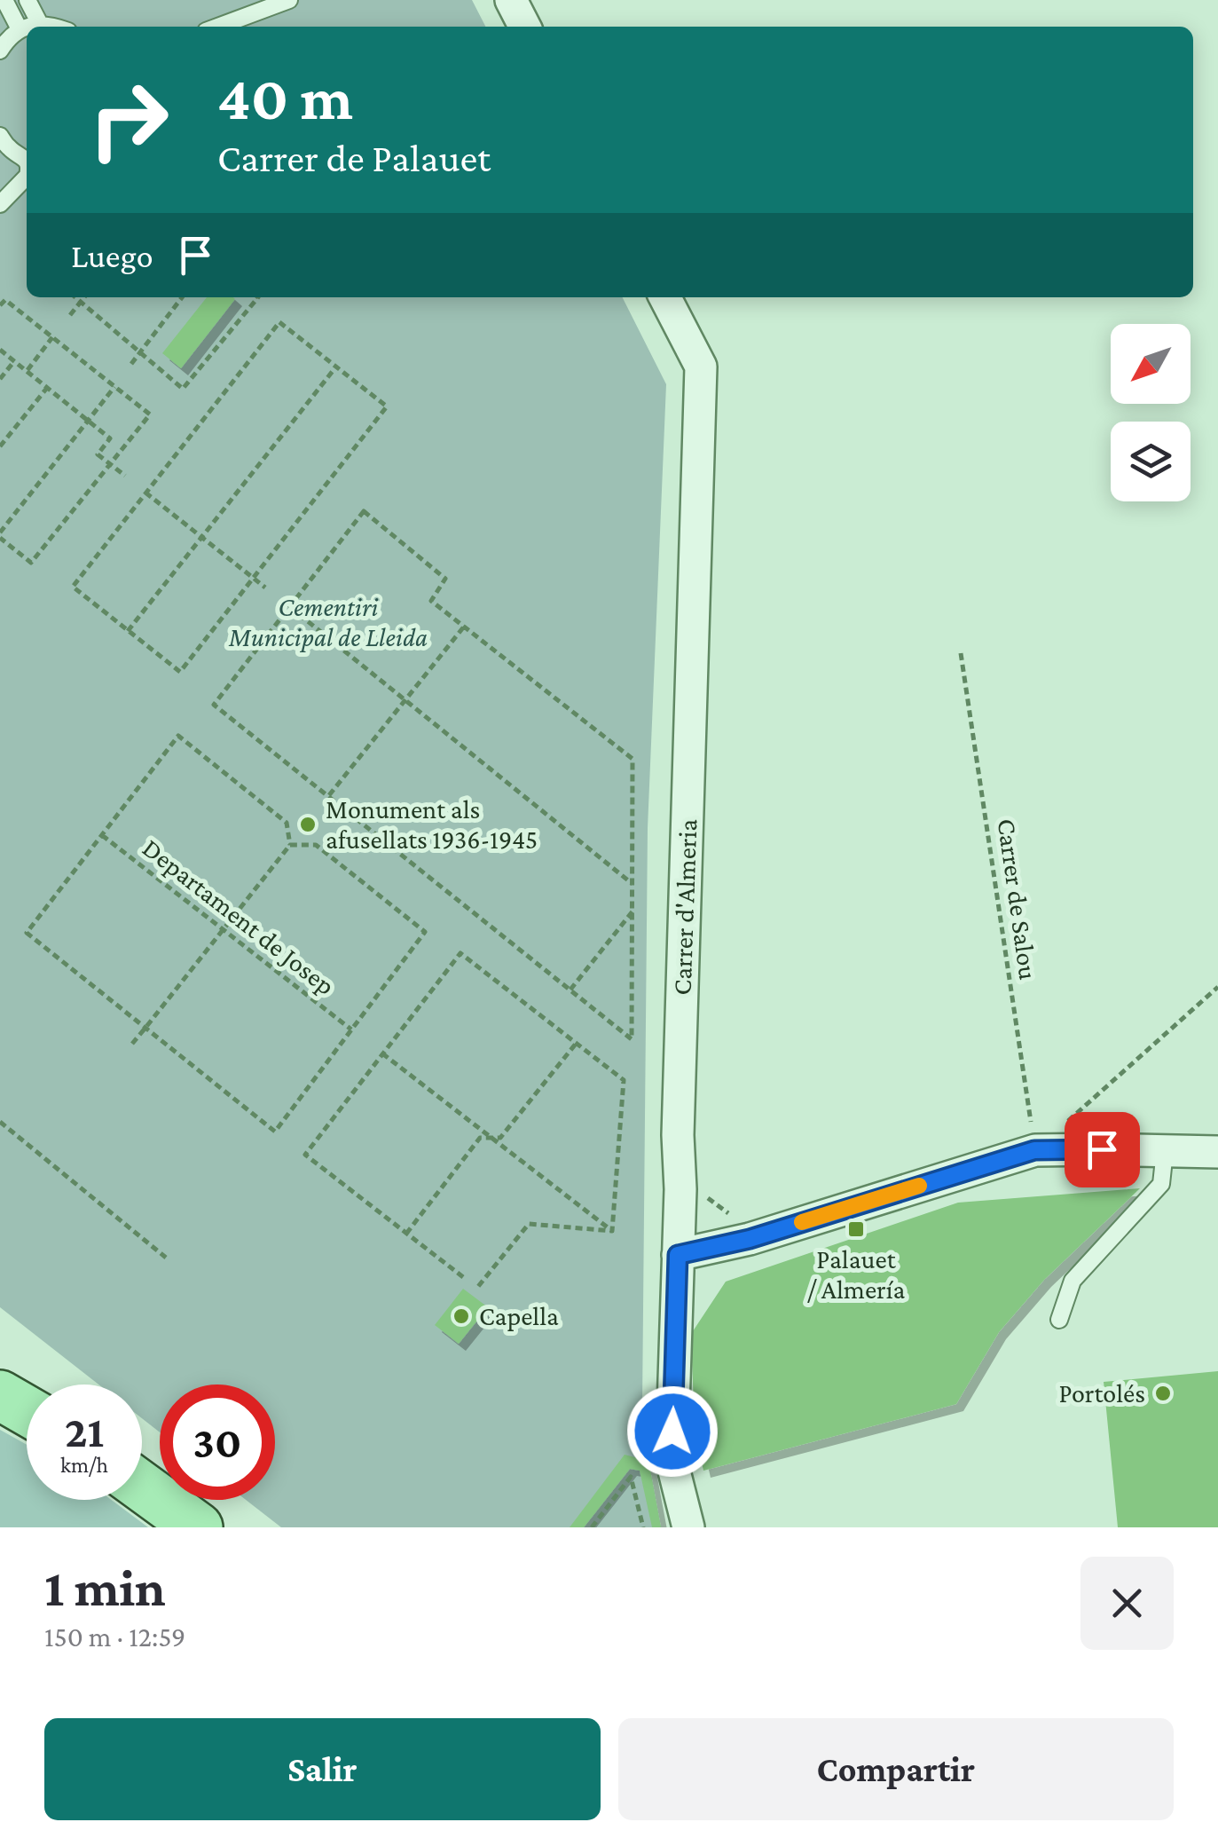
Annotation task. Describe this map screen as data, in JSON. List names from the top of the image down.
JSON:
{
  "streets": {
    "street": ["Carrer d'Almeria"],
    "path": ["Carrer de Salou", "Departament de Josep"]
  },
  "parks": ["Cementiri Municipal de Lleida"],
  "places": {
    "other": ["Monument als afusellats 1936-1945", "Capella", "Portolés"],
    "transit": ["Palauet / Almería"]
  },
  "north": "bottom left",
  "page": {
    "turn": ["40 m", "Carrer de Palauet"],
    "then": "Luego",
    "speed": "21 km/h",
    "limit": "30",
    "heading": ["1 min", "150 m · 12:59"],
    "buttons": ["Salir", "Compartir"]
  }
}
